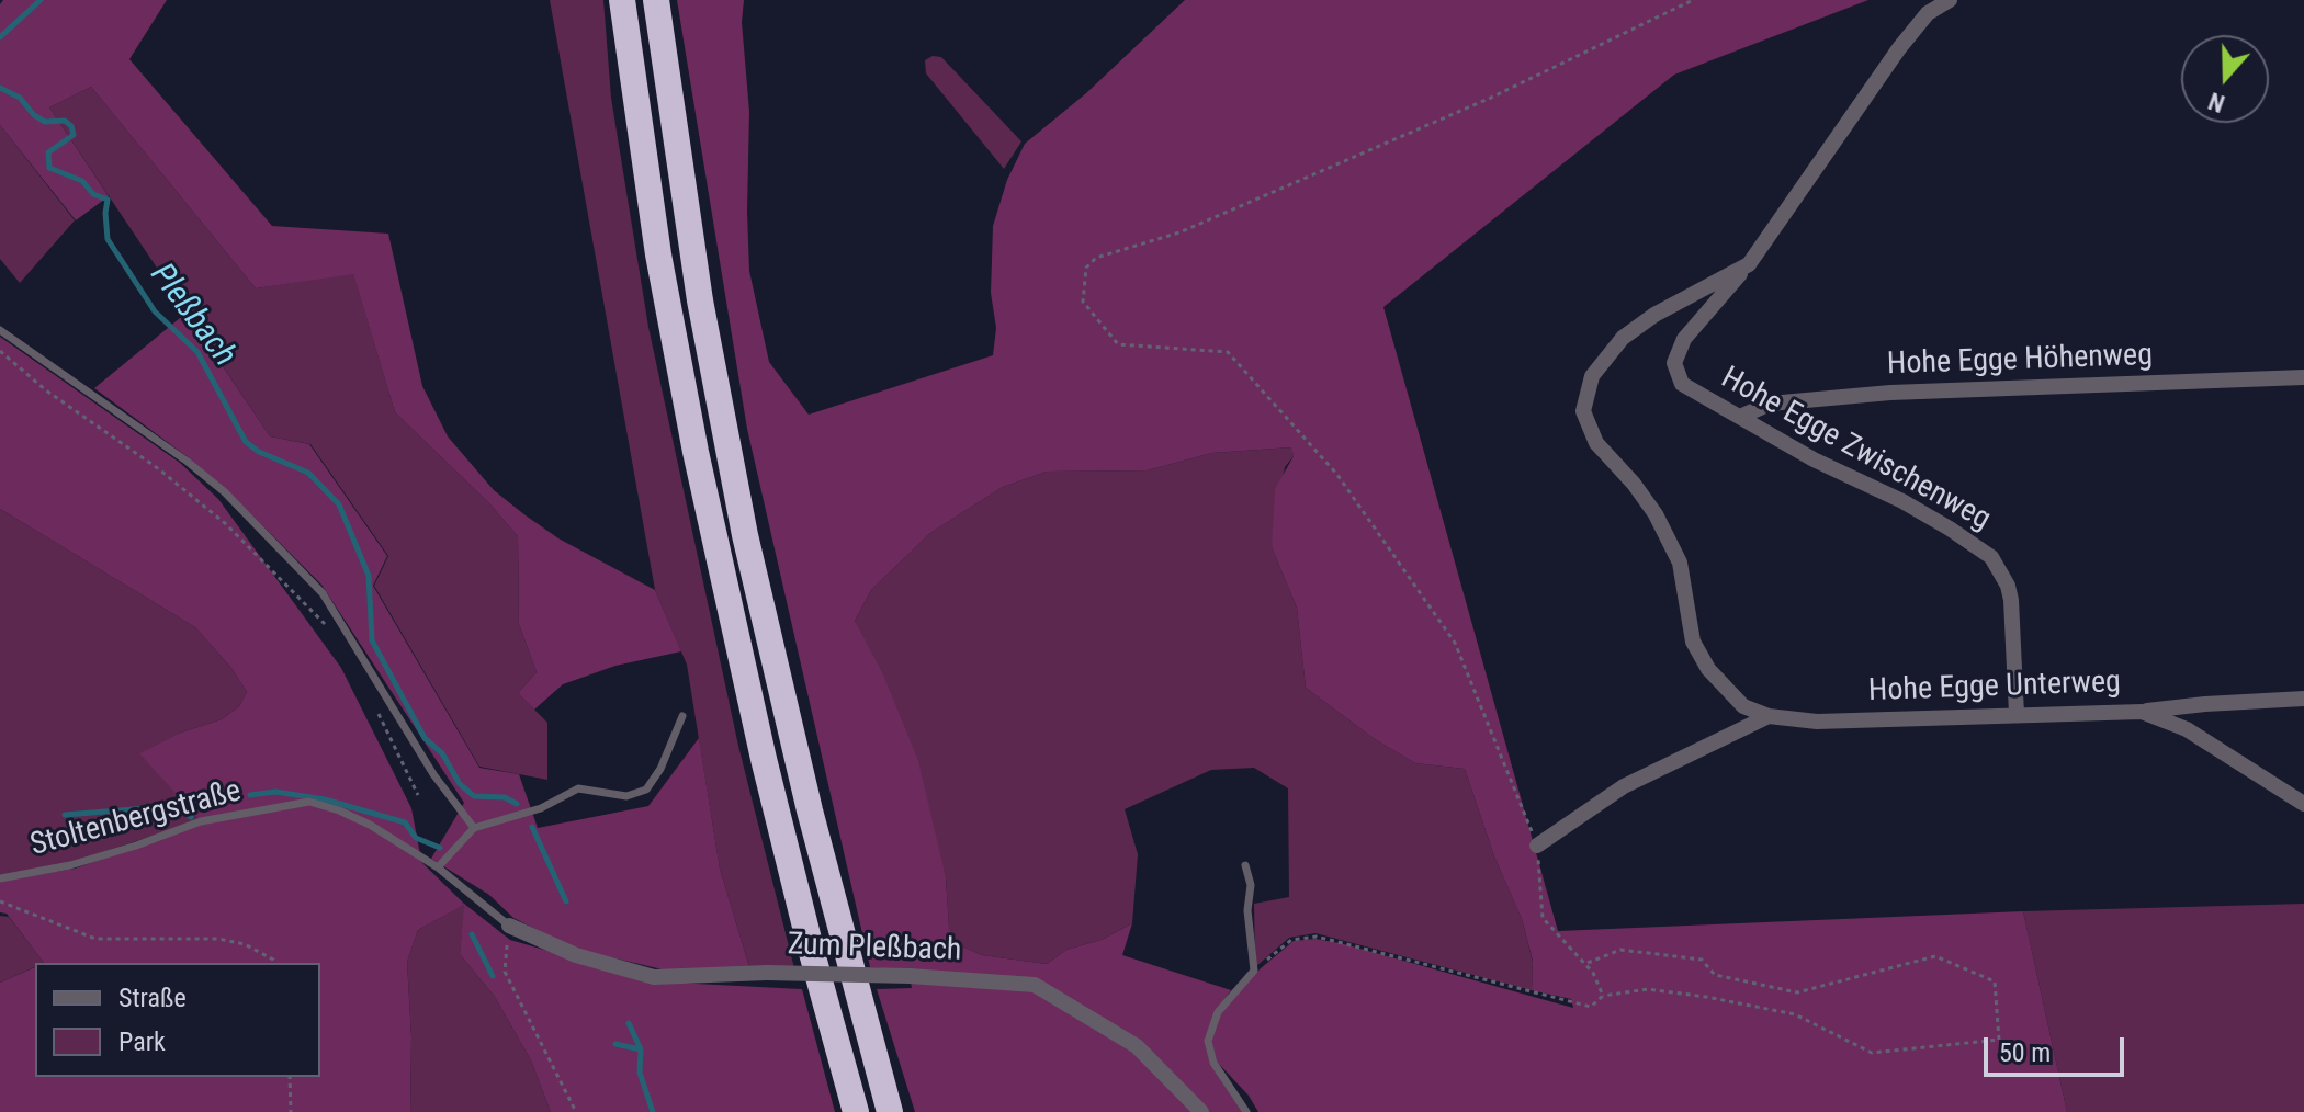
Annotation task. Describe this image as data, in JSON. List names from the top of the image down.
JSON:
{
  "streets": {
    "street": [
      "Hohe Egge Höhenweg",
      "Hohe Egge Zwischenweg",
      "Hohe Egge Unterweg",
      "Zum Pleßbach"
    ],
    "lane": ["Stoltenbergstraße"]
  },
  "crossings": [
    ["Hohe Egge Höhenweg", "Hohe Egge Zwischenweg"],
    ["Hohe Egge Zwischenweg", "Hohe Egge Unterweg"],
    ["Stoltenbergstraße", "Zum Pleßbach"]
  ],
  "water": ["Pleßbach"],
  "legend": ["Straße", "Park"],
  "scale_bar": "50 m",
  "north": "bottom"
}
